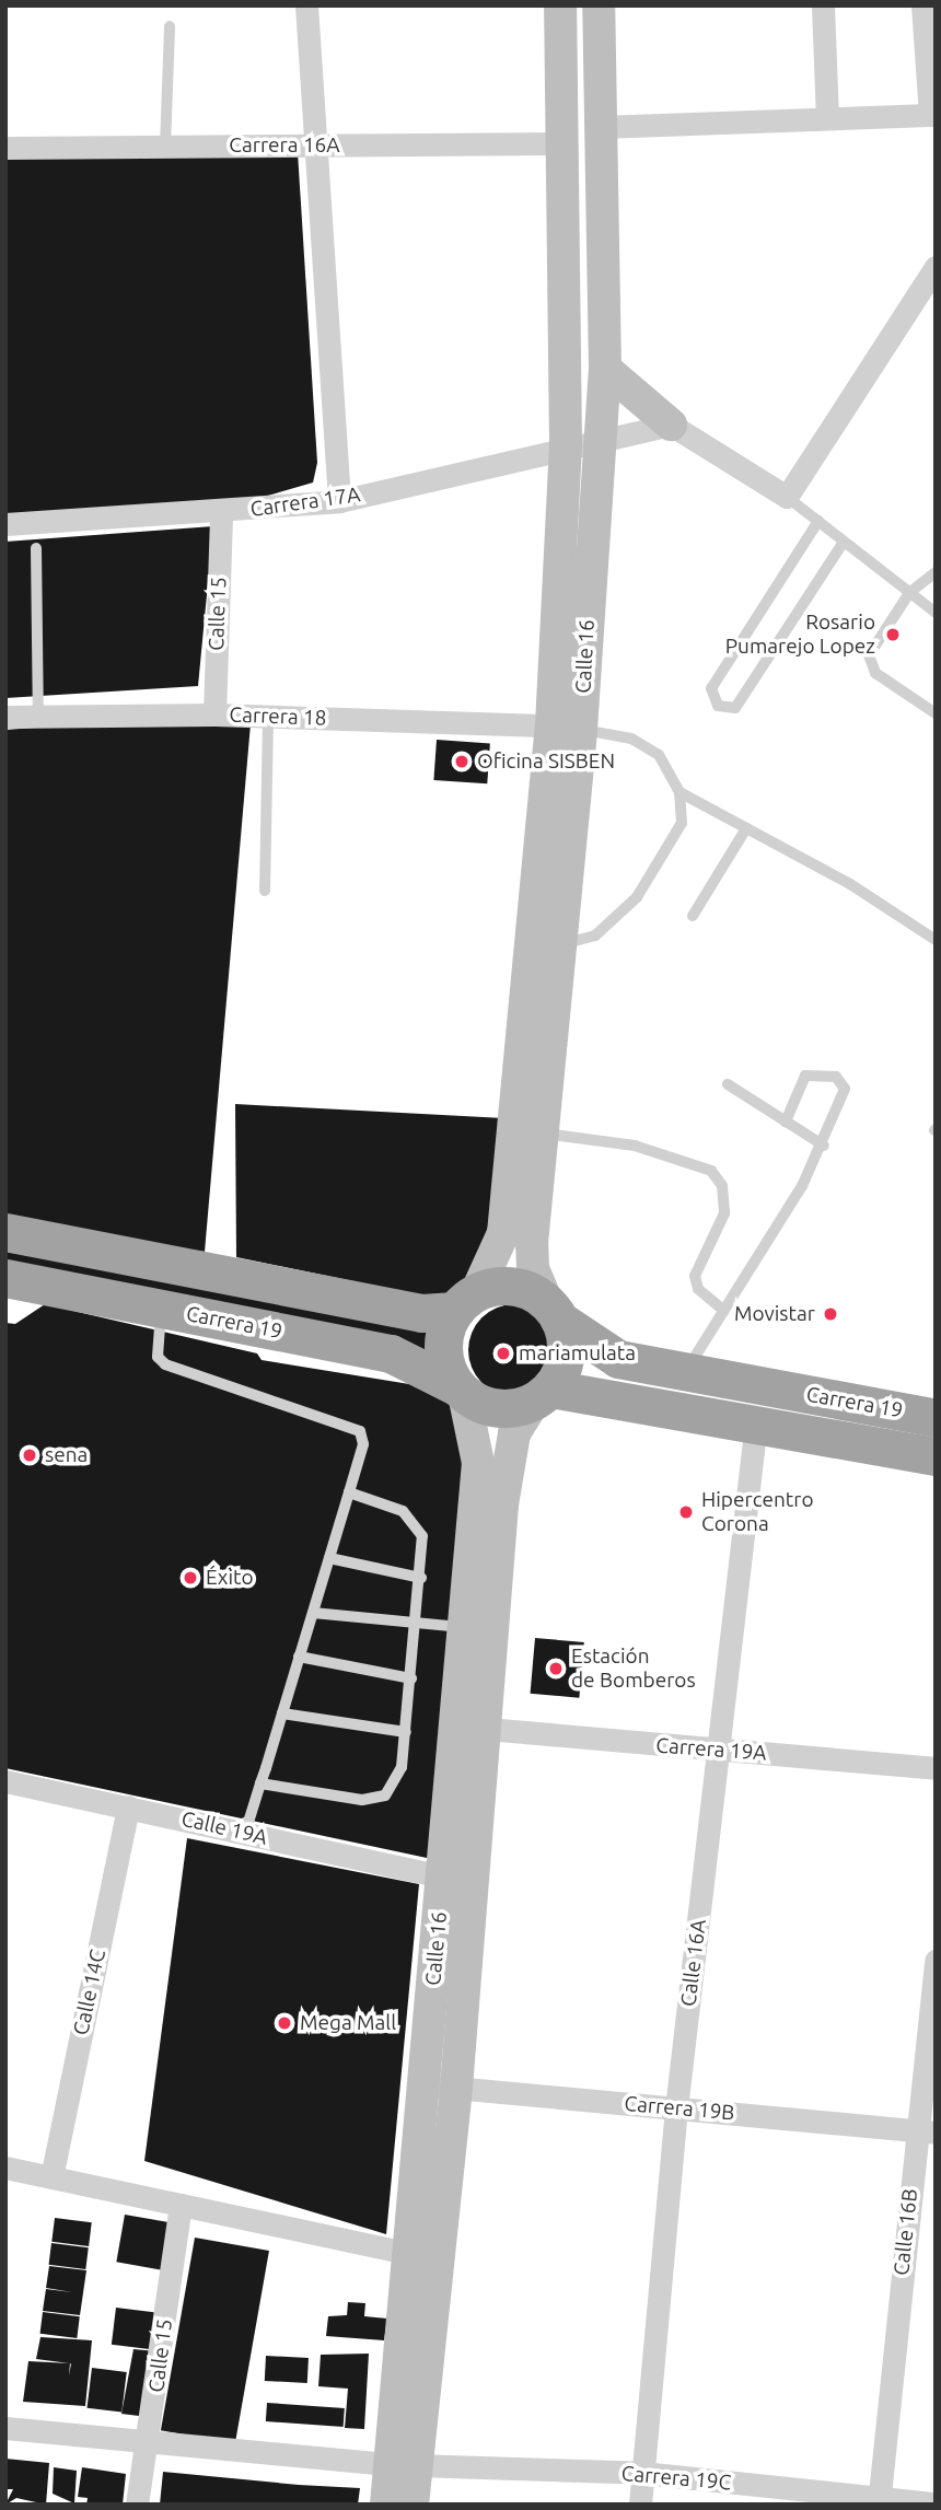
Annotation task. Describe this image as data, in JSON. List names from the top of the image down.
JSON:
{
  "streets": {
    "highway": ["Carrera 19"],
    "main road": ["Calle 16"],
    "street": [
      "Carrera 16A",
      "Carrera 17A",
      "Calle 15",
      "Carrera 18",
      "Carrera 19A",
      "Calle 19A",
      "Calle 16A",
      "Calle 14C",
      "Carrera 19B",
      "Calle 16B",
      "Carrera 19C"
    ]
  },
  "crossings": [
    ["Carrera 16A", "Calle 16"],
    ["Carrera 17A", "Calle 15"],
    ["Carrera 17A", "Calle 16"],
    ["Calle 15", "Carrera 18"],
    ["Calle 15", "Carrera 19C"],
    ["Calle 16", "Carrera 18"],
    ["Calle 16", "Carrera 19"],
    ["Calle 16", "Carrera 19A"],
    ["Calle 16", "Calle 19A"],
    ["Calle 16", "Carrera 19B"],
    ["Calle 16", "Carrera 19C"],
    ["Carrera 19", "Calle 16A"],
    ["Carrera 19A", "Calle 16A"],
    ["Calle 19A", "Calle 14C"],
    ["Calle 16A", "Carrera 19B"],
    ["Calle 16A", "Carrera 19C"],
    ["Carrera 19B", "Calle 16B"],
    ["Calle 16B", "Carrera 19C"]
  ],
  "places": [
    "Rosario Pumarejo Lopez",
    "Oficina SISBEN",
    "Movistar",
    "mariamulata",
    "sena",
    "Hipercentro Corona",
    "Éxito",
    "Estación de Bomberos",
    "Mega Mall"
  ]
}
